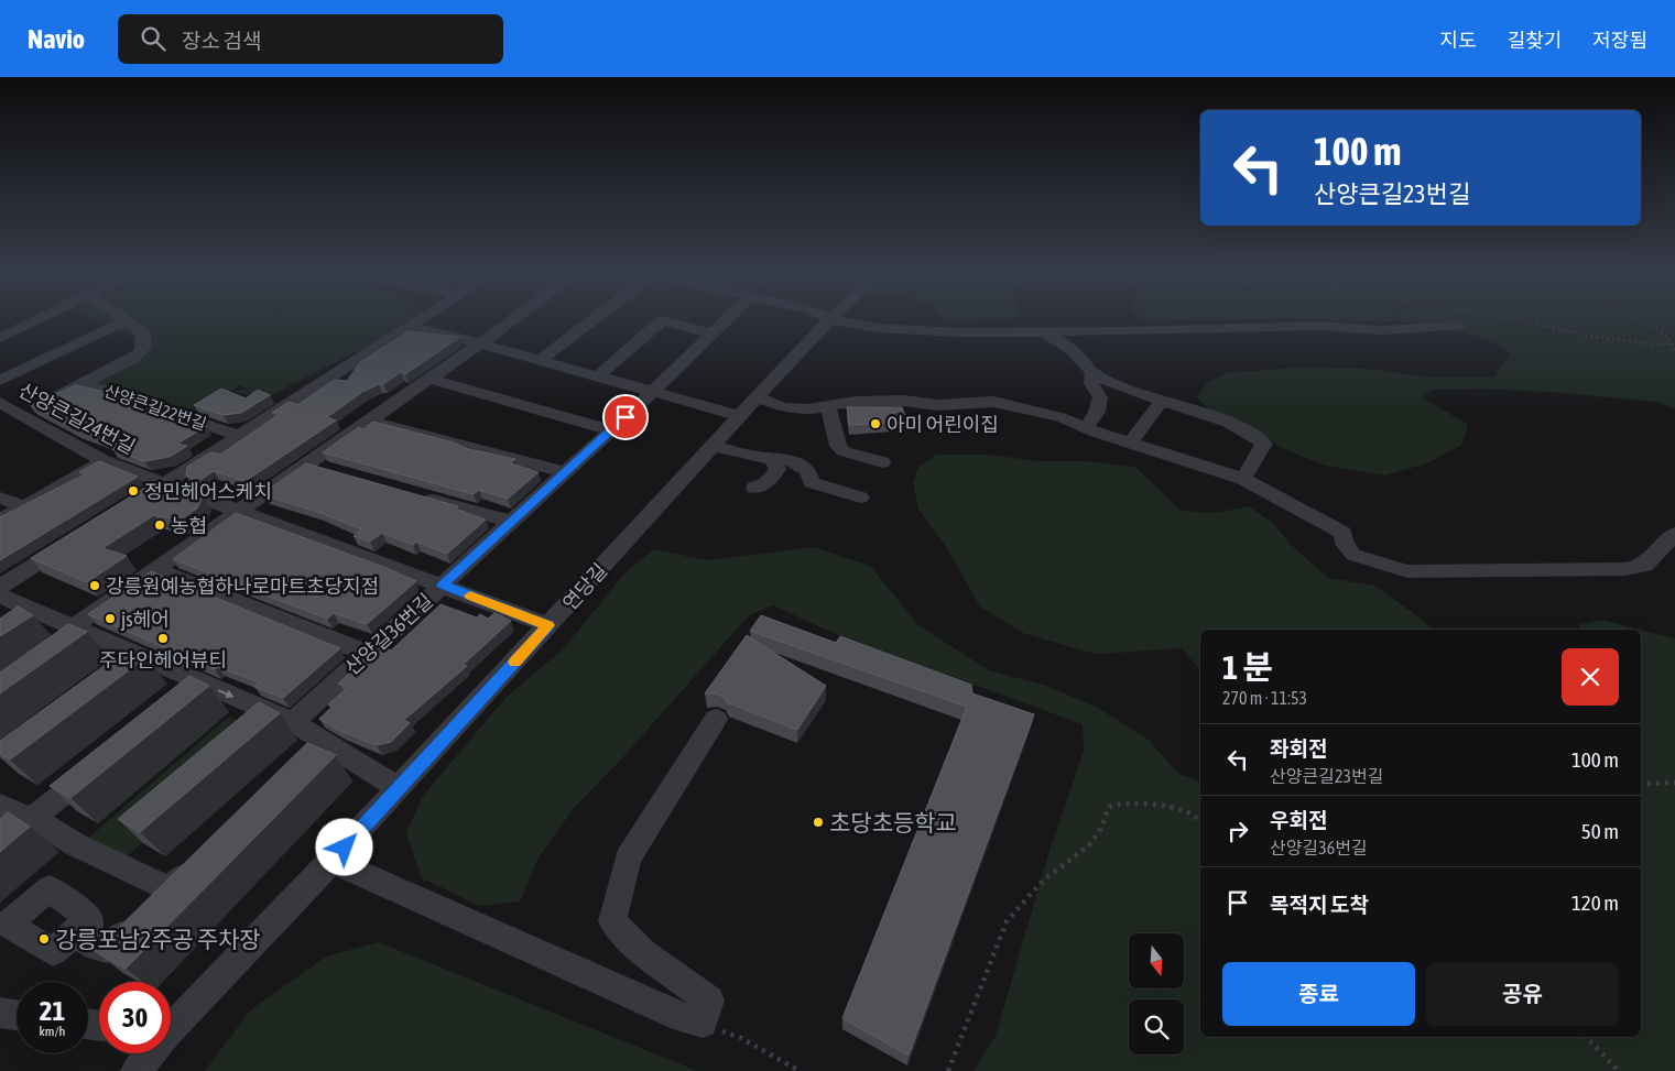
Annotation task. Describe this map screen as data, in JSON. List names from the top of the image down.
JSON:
{
  "streets": {
    "street": [
      "산양큰길22번길",
      "산양큰길24번길",
      "연당길",
      "산양길36번길"
    ]
  },
  "crossings": [
    ["산양큰길24번길", "연당길"],
    ["산양큰길24번길", "산양길36번길"]
  ],
  "places": [
    "아미 어린이집",
    "정민헤어스케치",
    "농협",
    "강릉원예농협하나로마트초당지점",
    "js헤어",
    "주다인헤어뷰티",
    "초당초등학교",
    "강릉포남2주공 주차장"
  ],
  "north": "bottom",
  "page": {
    "header": "Navio",
    "search": "장소 검색",
    "nav": ["지도", "길찾기", "저장됨"],
    "turn": ["100 m", "산양큰길23번길"],
    "heading": ["1 분", "270 m · 11:53"],
    "list": [
      {
        "name": "좌회전",
        "note": "산양큰길23번길",
        "value": "100 m"
      },
      {
        "name": "우회전",
        "note": "산양길36번길",
        "value": "50 m"
      },
      {
        "name": "목적지 도착",
        "value": "120 m"
      }
    ],
    "buttons": ["종료", "공유"],
    "speed": "21 km/h",
    "limit": "30"
  }
}
